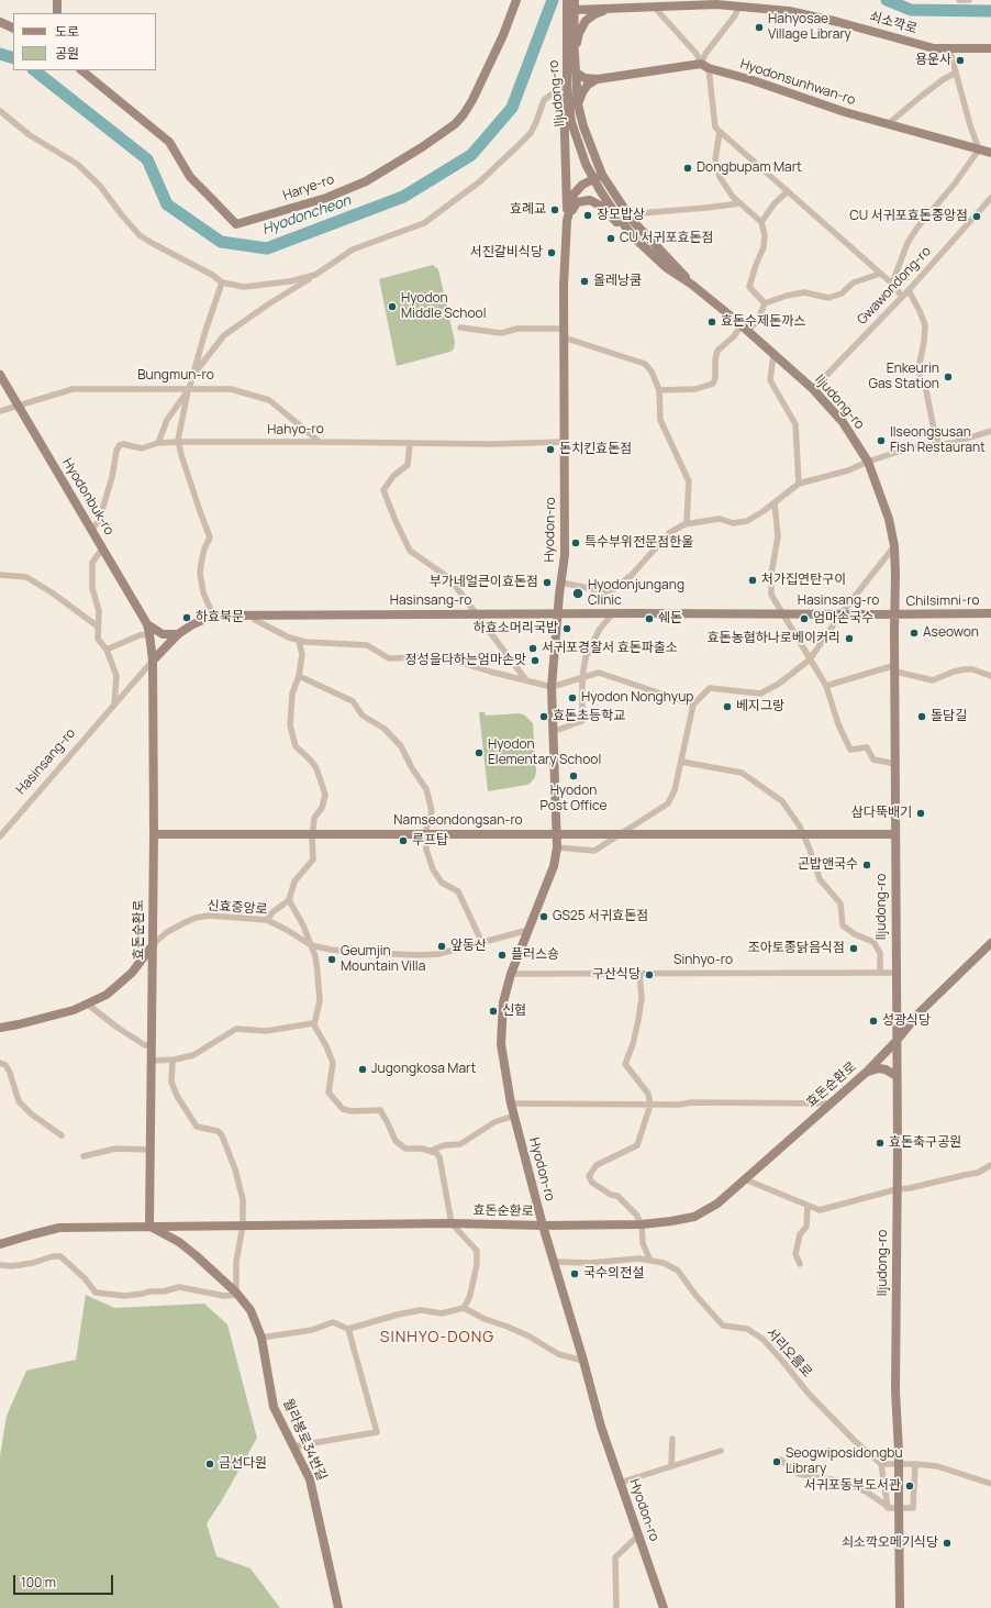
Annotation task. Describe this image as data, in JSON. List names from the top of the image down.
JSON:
{
  "streets": {
    "street": [
      "쇠소깍로",
      "Hyodonsunhwan-ro",
      "Iljudong-ro",
      "Harye-ro",
      "Gwawondong-ro",
      "Bungmun-ro",
      "Hahyo-ro",
      "Hyodonbuk-ro",
      "Hyodon-ro",
      "Hasinsang-ro",
      "Chilsimni-ro",
      "Namseondongsan-ro",
      "신효중앙로",
      "효돈순환로",
      "Sinhyo-ro",
      "서리오름로",
      "월라봉로34번길"
    ]
  },
  "crossings": [
    ["쇠소깍로", "Iljudong-ro"],
    ["Iljudong-ro", "Gwawondong-ro"],
    ["Iljudong-ro", "Hyodon-ro"],
    ["Iljudong-ro", "Hasinsang-ro"],
    ["Iljudong-ro", "Chilsimni-ro"],
    ["Iljudong-ro", "Namseondongsan-ro"],
    ["Iljudong-ro", "효돈순환로"],
    ["Iljudong-ro", "Sinhyo-ro"],
    ["Bungmun-ro", "Hahyo-ro"],
    ["Bungmun-ro", "Hyodonbuk-ro"],
    ["Hahyo-ro", "Hyodonbuk-ro"],
    ["Hahyo-ro", "Hyodon-ro"],
    ["Hyodonbuk-ro", "효돈순환로"],
    ["Hyodon-ro", "Hasinsang-ro"],
    ["Hyodon-ro", "Namseondongsan-ro"],
    ["Hyodon-ro", "신효중앙로"],
    ["Hyodon-ro", "효돈순환로"],
    ["Hyodon-ro", "Sinhyo-ro"],
    ["Hyodon-ro", "서리오름로"],
    ["Hasinsang-ro", "Chilsimni-ro"],
    ["Hasinsang-ro", "효돈순환로"],
    ["Namseondongsan-ro", "효돈순환로"],
    ["신효중앙로", "효돈순환로"],
    ["효돈순환로", "월라봉로34번길"]
  ],
  "districts": ["SINHYO-DONG"],
  "water": ["Hyodoncheon"],
  "places": [
    "Hahyosae Village Library",
    "용운사",
    "Dongbupam Mart",
    "효례교",
    "장모밥상",
    "CU 서귀포효돈중앙점",
    "CU 서귀포효돈점",
    "서진갈비식당",
    "올레낭쿰",
    "Hyodon Middle School",
    "효돈수제돈까스",
    "Enkeurin Gas Station",
    "Ilseongsusan Fish Restaurant",
    "돈치킨효돈점",
    "특수부위전문점한울",
    "처가집연탄구이",
    "부가네얼큰이효돈점",
    "Hyodonjungang Clinic",
    "하효북문",
    "쉐돈",
    "엄마손국수",
    "하효소머리국밥",
    "Aseowon",
    "효돈농협하나로베이커리",
    "서귀포경찰서 효돈파출소",
    "정성을다하는엄마손맛",
    "Hyodon Nonghyup",
    "베지그랑",
    "효돈초등학교",
    "돌담길",
    "Hyodon Elementary School",
    "Hyodon Post Office",
    "삼다뚝배기",
    "루프탑",
    "곤밥앤국수",
    "GS25 서귀효돈점",
    "앞동산",
    "조아토종닭음식점",
    "플러스숑",
    "Geumjin Mountain Villa",
    "구산식당",
    "신협",
    "성광식당",
    "Jugongkosa Mart",
    "효돈축구공원",
    "국수의전설",
    "Seogwiposidongbu Library",
    "금선다원",
    "서귀포동부도서관",
    "쇠소깍오메기식당"
  ],
  "legend": ["도로", "공원"],
  "scale_bar": "100 m"
}
